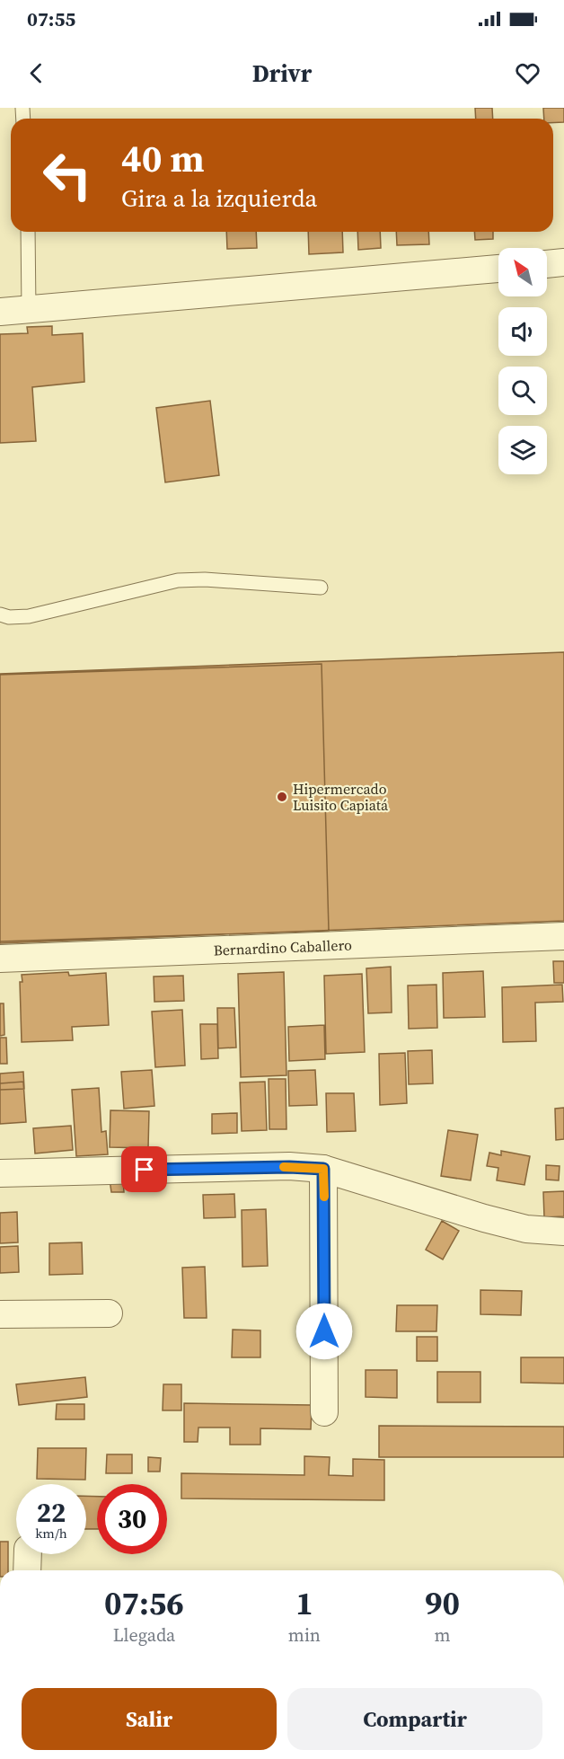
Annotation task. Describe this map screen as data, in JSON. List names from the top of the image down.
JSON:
{
  "streets": {
    "street": ["Bernardino Caballero"]
  },
  "places": ["Hipermercado Luisito Capiatá"],
  "north": "top left",
  "page": {
    "status": "07:55",
    "header": "Drivr",
    "turn": ["40 m", "Gira a la izquierda"],
    "speed": "22 km/h",
    "limit": "30",
    "eta": [
      "07:56",
      "Llegada",
      "1",
      "min",
      "90",
      "m"
    ],
    "buttons": ["Salir", "Compartir"]
  }
}
